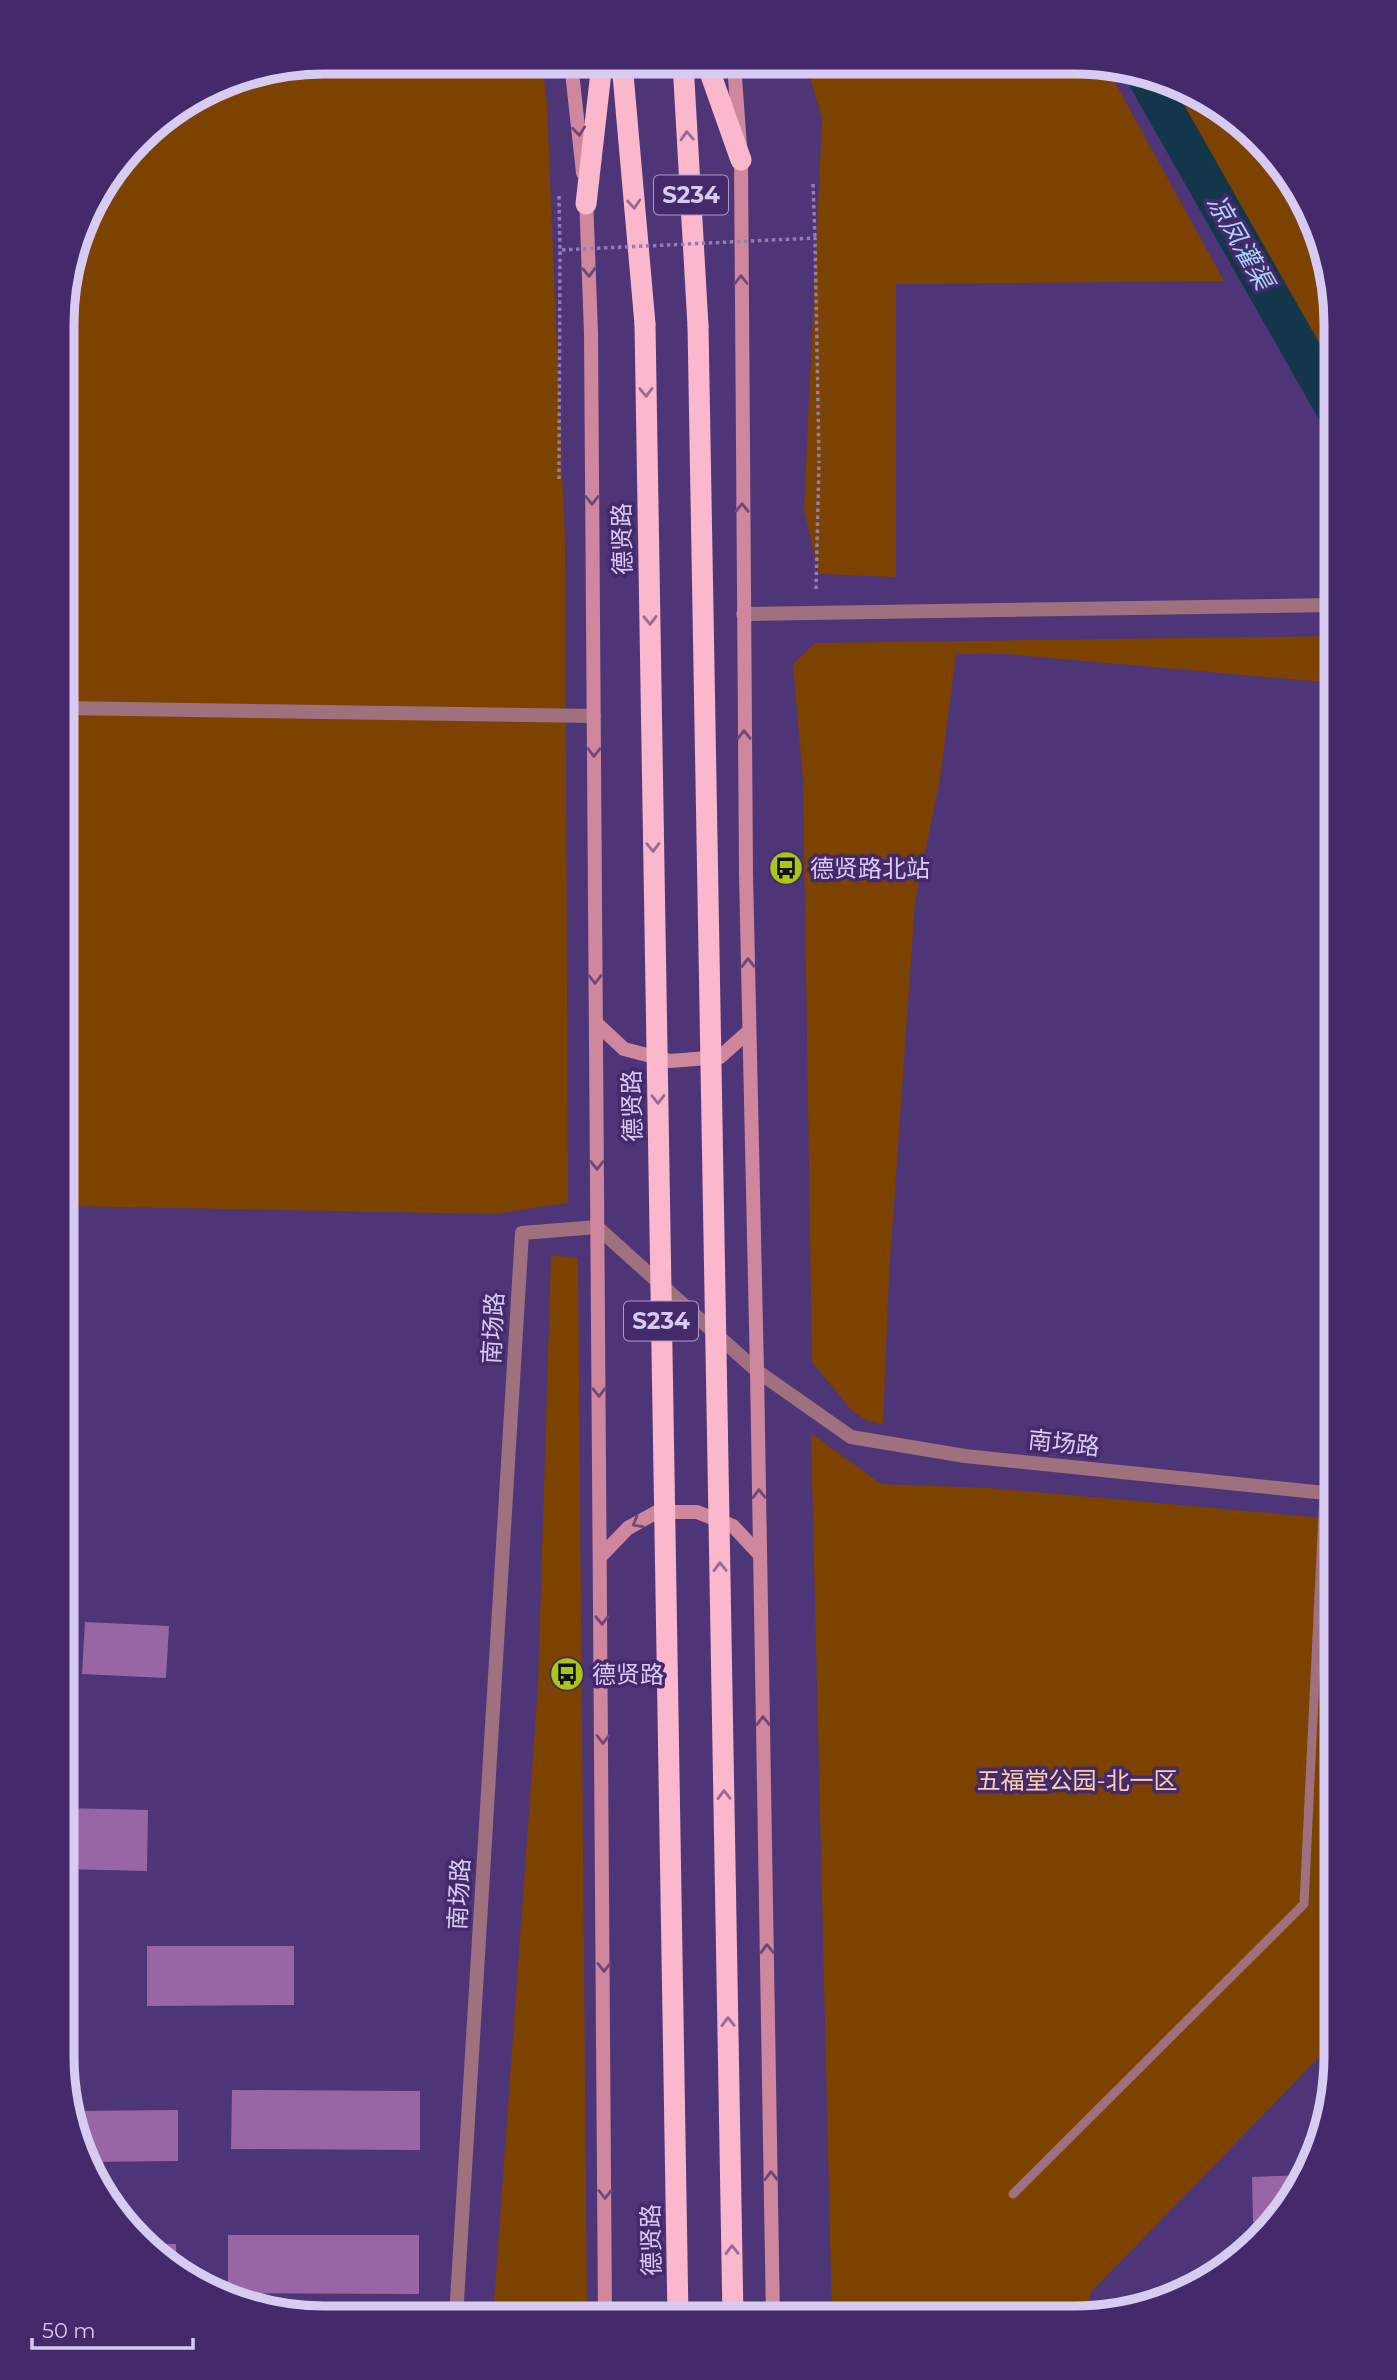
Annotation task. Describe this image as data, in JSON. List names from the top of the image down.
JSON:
{
  "streets": {
    "highway": ["S234", "德贤路"],
    "street": ["南场路"]
  },
  "crossings": [
    ["德贤路", "南场路"]
  ],
  "water": ["凉凤灌渠"],
  "parks": ["五福堂公园-北一区"],
  "places": {
    "bus stop": ["德贤路北站", "德贤路"]
  },
  "scale_bar": "50 m"
}
